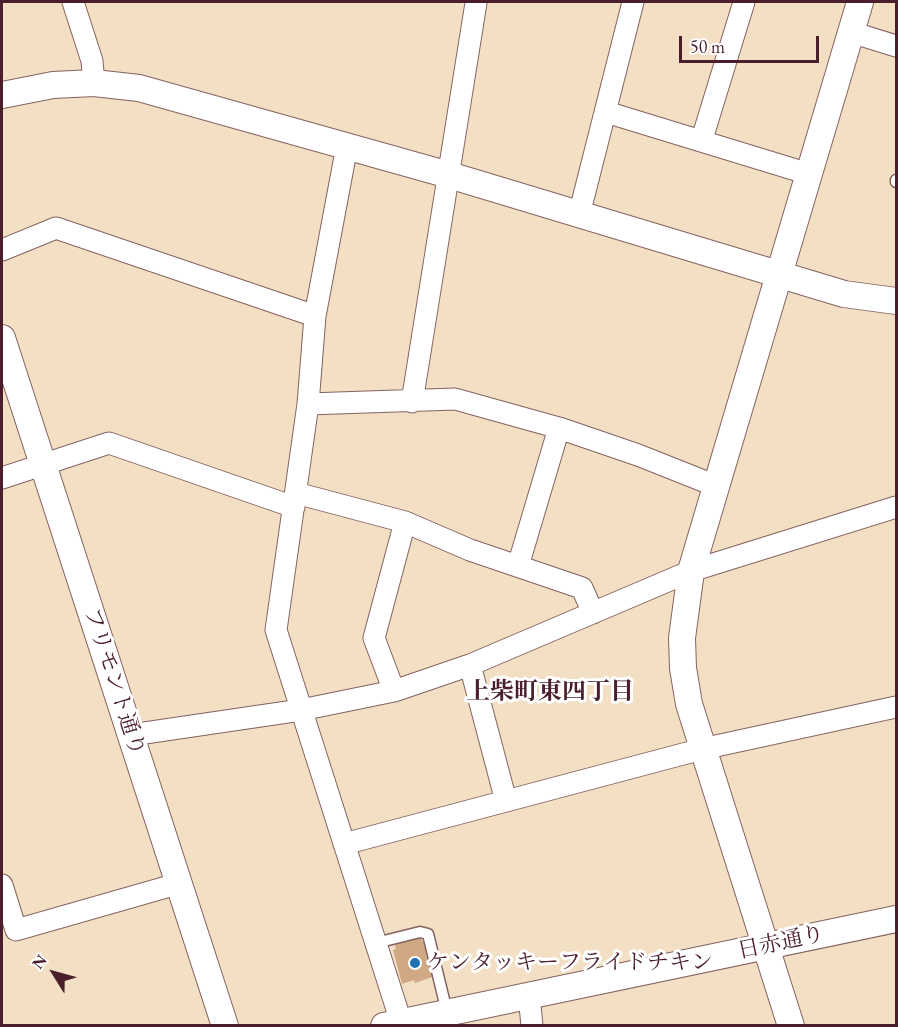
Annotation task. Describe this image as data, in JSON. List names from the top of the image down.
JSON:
{
  "streets": {
    "street": ["フリモント通り", "日赤通り"]
  },
  "districts": ["上柴町東四丁目"],
  "places": ["ケンタッキーフライドチキン"],
  "scale_bar": "50 m",
  "north": "top left"
}
